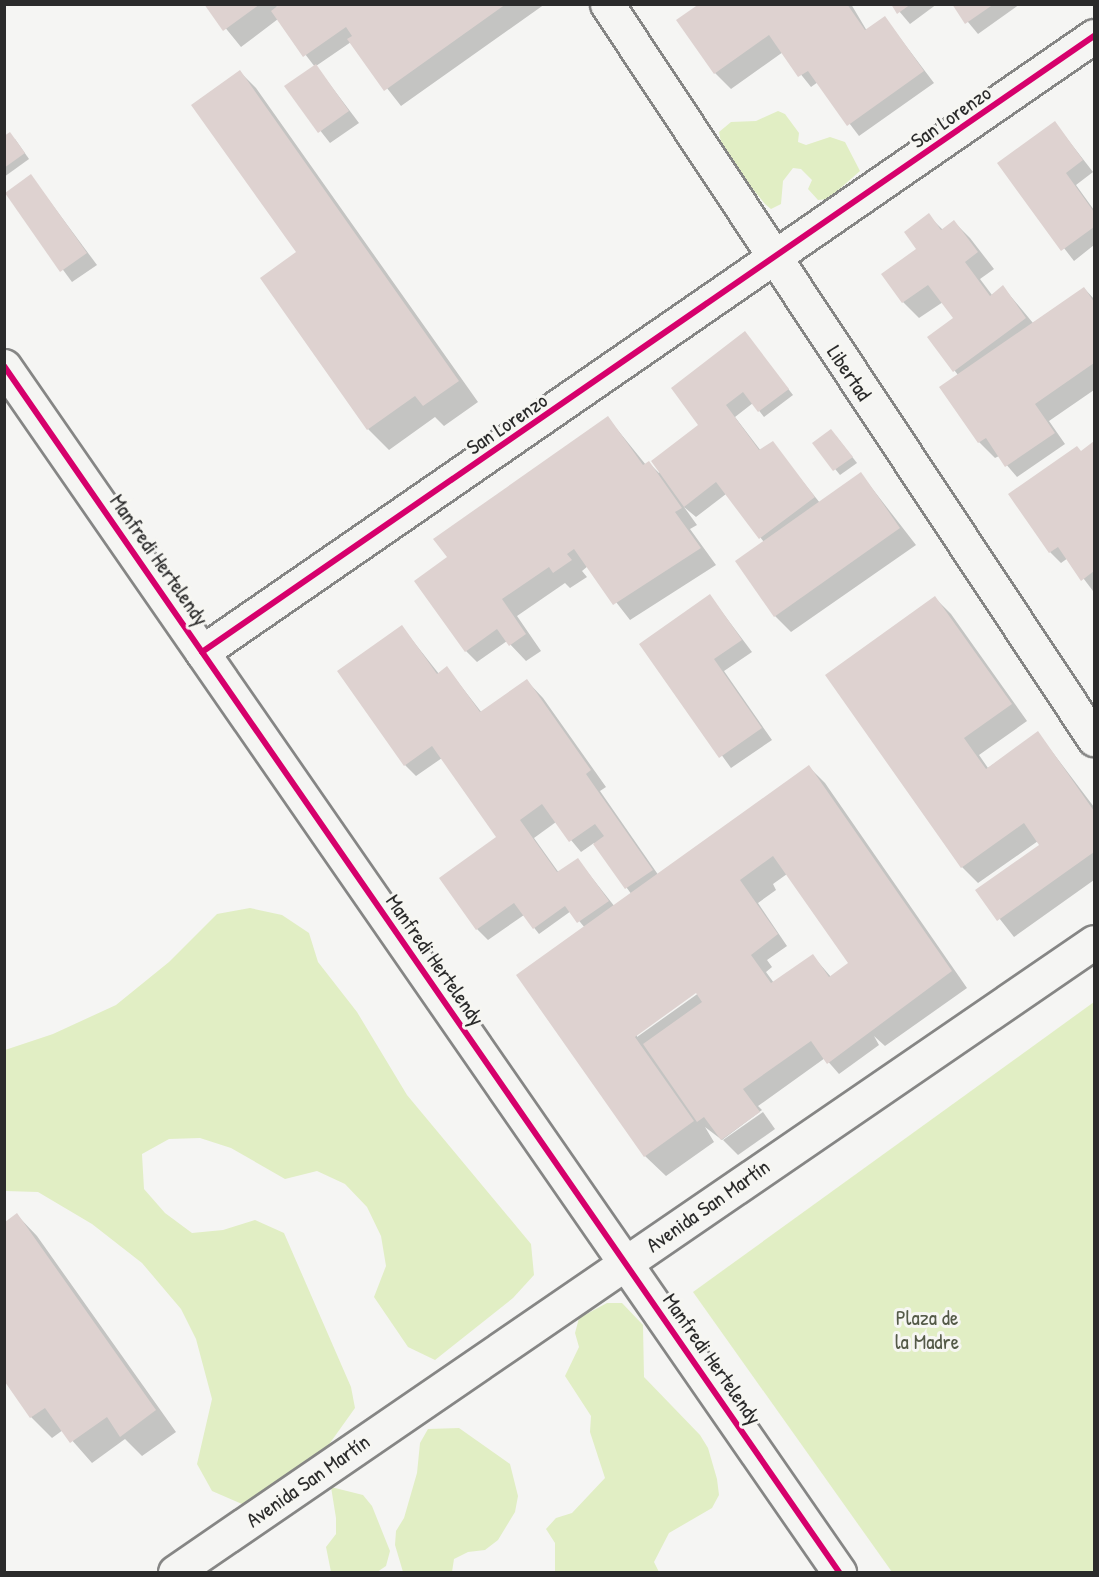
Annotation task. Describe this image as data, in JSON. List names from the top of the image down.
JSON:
{
  "streets": {
    "street": [
      "San Lorenzo",
      "Libertad",
      "Manfredi Hertelendy",
      "Avenida San Martín"
    ]
  },
  "crossings": [
    ["San Lorenzo", "Libertad"],
    ["San Lorenzo", "Manfredi Hertelendy"],
    ["Manfredi Hertelendy", "Avenida San Martín"]
  ],
  "parks": ["Plaza de la Madre"]
}
